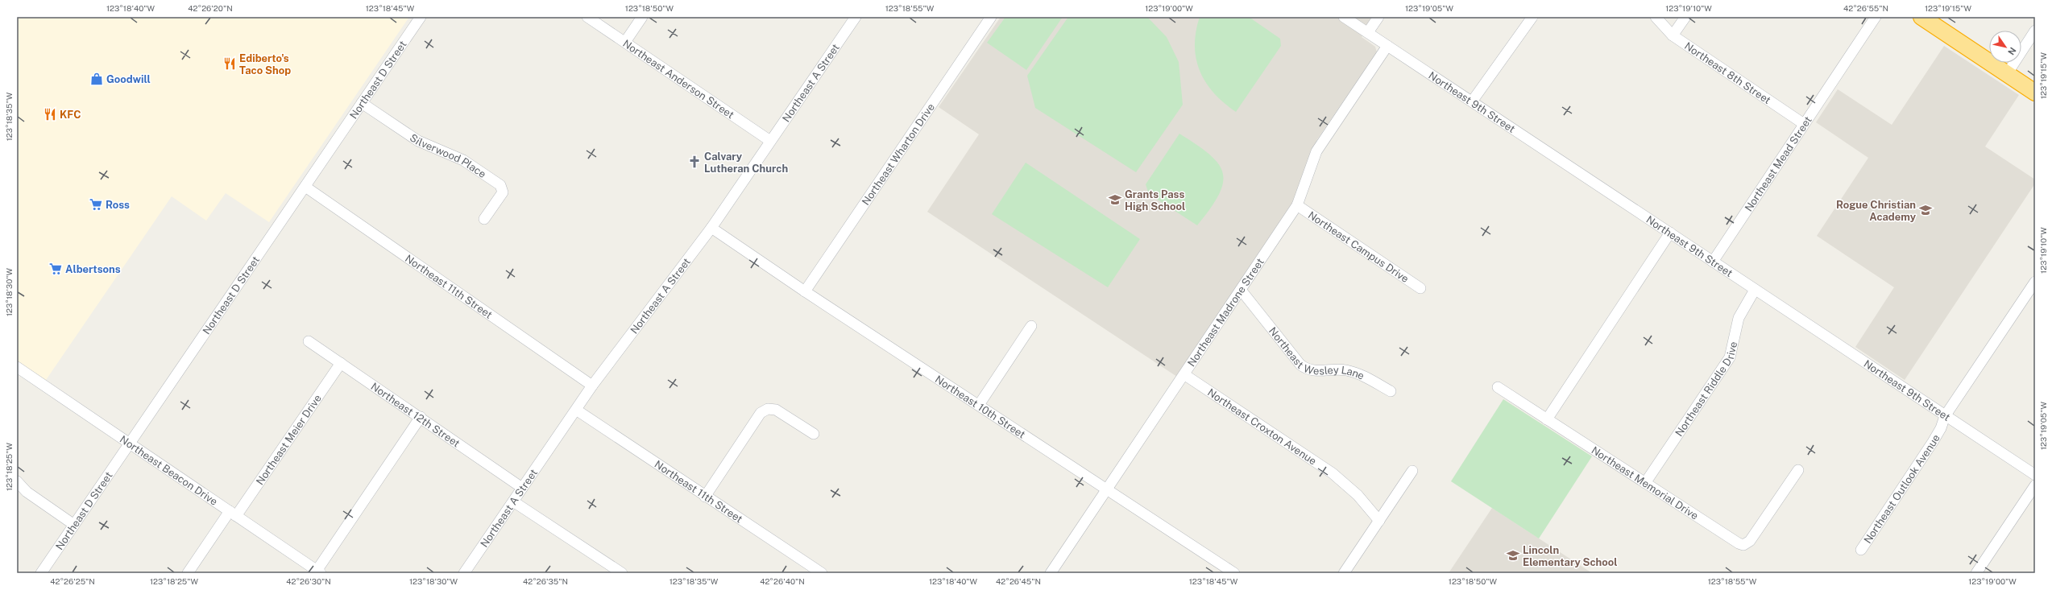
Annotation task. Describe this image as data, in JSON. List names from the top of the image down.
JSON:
{
  "streets": {
    "street": [
      "Northeast 8th Street",
      "Northeast Anderson Street",
      "Northeast D Street",
      "Northeast A Street",
      "Northeast 9th Street",
      "Northeast Wharton Drive",
      "Silverwood Place",
      "Northeast Mead Street",
      "Northeast Campus Drive",
      "Northeast 11th Street",
      "Northeast Madrone Street",
      "Northeast Wesley Lane",
      "Northeast Riddle Drive",
      "Northeast 10th Street",
      "Northeast 12th Street",
      "Northeast Croxton Avenue",
      "Northeast Meier Drive",
      "Northeast Beacon Drive",
      "Northeast Memorial Drive",
      "Northeast Outlook Avenue"
    ]
  },
  "crossings": [
    ["Northeast 8th Street", "Northeast Mead Street"],
    ["Northeast Anderson Street", "Northeast A Street"],
    ["Northeast D Street", "Silverwood Place"],
    ["Northeast D Street", "Northeast 11th Street"],
    ["Northeast D Street", "Northeast Beacon Drive"],
    ["Northeast A Street", "Northeast 11th Street"],
    ["Northeast A Street", "Northeast 10th Street"],
    ["Northeast A Street", "Northeast 12th Street"],
    ["Northeast 9th Street", "Northeast Mead Street"],
    ["Northeast 9th Street", "Northeast Madrone Street"],
    ["Northeast 9th Street", "Northeast Riddle Drive"],
    ["Northeast 9th Street", "Northeast Outlook Avenue"],
    ["Northeast Wharton Drive", "Northeast 10th Street"],
    ["Northeast Campus Drive", "Northeast Madrone Street"],
    ["Northeast Madrone Street", "Northeast Wesley Lane"],
    ["Northeast Madrone Street", "Northeast 10th Street"],
    ["Northeast Madrone Street", "Northeast Croxton Avenue"],
    ["Northeast Riddle Drive", "Northeast Memorial Drive"],
    ["Northeast 12th Street", "Northeast Meier Drive"],
    ["Northeast Meier Drive", "Northeast Beacon Drive"]
  ],
  "places": {
    "restaurant": ["Ediberto's Taco Shop", "KFC"],
    "shop": ["Goodwill"],
    "church": ["Calvary Lutheran Church"],
    "school or university": ["Grants Pass High School", "Rogue Christian Academy", "Lincoln Elementary School"],
    "supermarket": ["Ross", "Albertsons"]
  },
  "north": "bottom right",
  "coordinates": [
    "123°18'40\"W",
    "42°26'20\"N",
    "123°18'45\"W",
    "123°18'50\"W",
    "123°18'55\"W",
    "123°19'00\"W",
    "123°19'05\"W",
    "123°19'10\"W",
    "42°26'55\"N",
    "123°19'15\"W",
    "123°18'35\"W",
    "123°18'30\"W",
    "123°18'25\"W",
    "42°26'25\"N",
    "42°26'30\"N",
    "42°26'35\"N",
    "42°26'40\"N",
    "42°26'45\"N"
  ]
}
